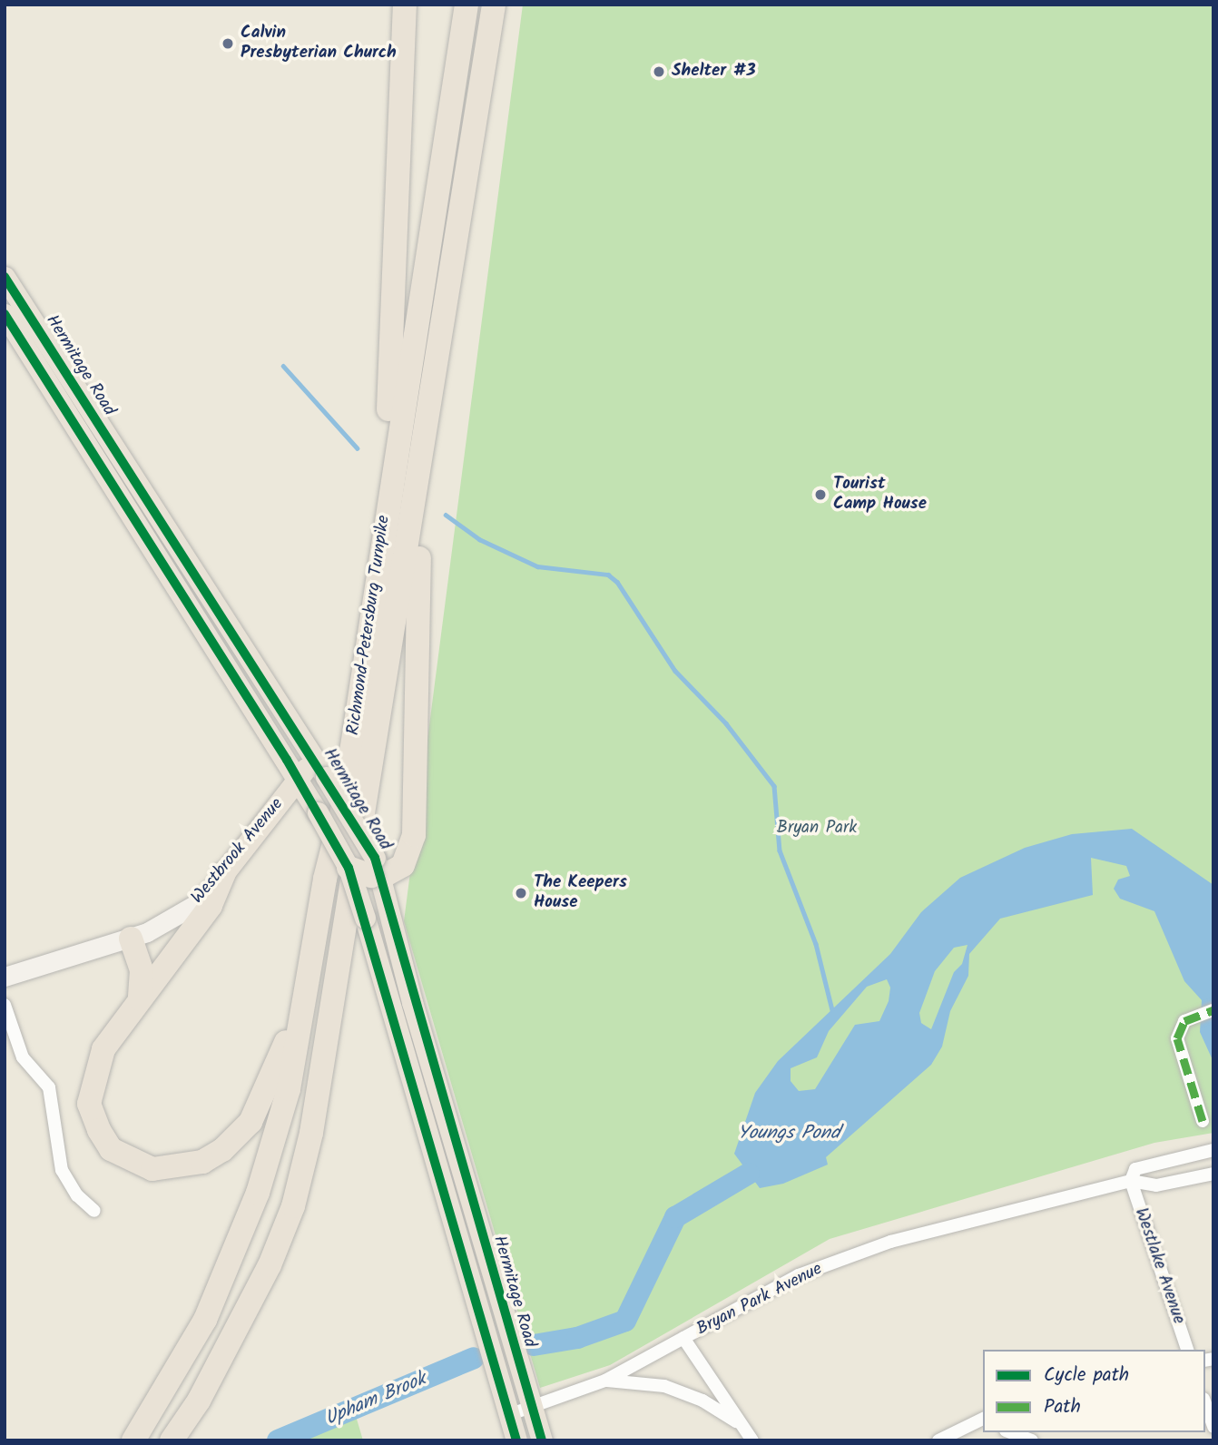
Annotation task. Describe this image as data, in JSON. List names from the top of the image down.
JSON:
{
  "streets": {
    "highway": ["Richmond-Petersburg Turnpike"],
    "main road": ["Hermitage Road", "Westbrook Avenue"],
    "street": ["Westlake Avenue", "Bryan Park Avenue"]
  },
  "crossings": [
    ["Hermitage Road", "Westbrook Avenue"],
    ["Hermitage Road", "Bryan Park Avenue"],
    ["Westlake Avenue", "Bryan Park Avenue"]
  ],
  "water": ["Youngs Pond", "Upham Brook"],
  "parks": ["Bryan Park"],
  "places": [
    "Calvin Presbyterian Church",
    "Shelter #3",
    "Tourist Camp House",
    "The Keepers House"
  ],
  "legend": ["Cycle path", "Path"]
}
